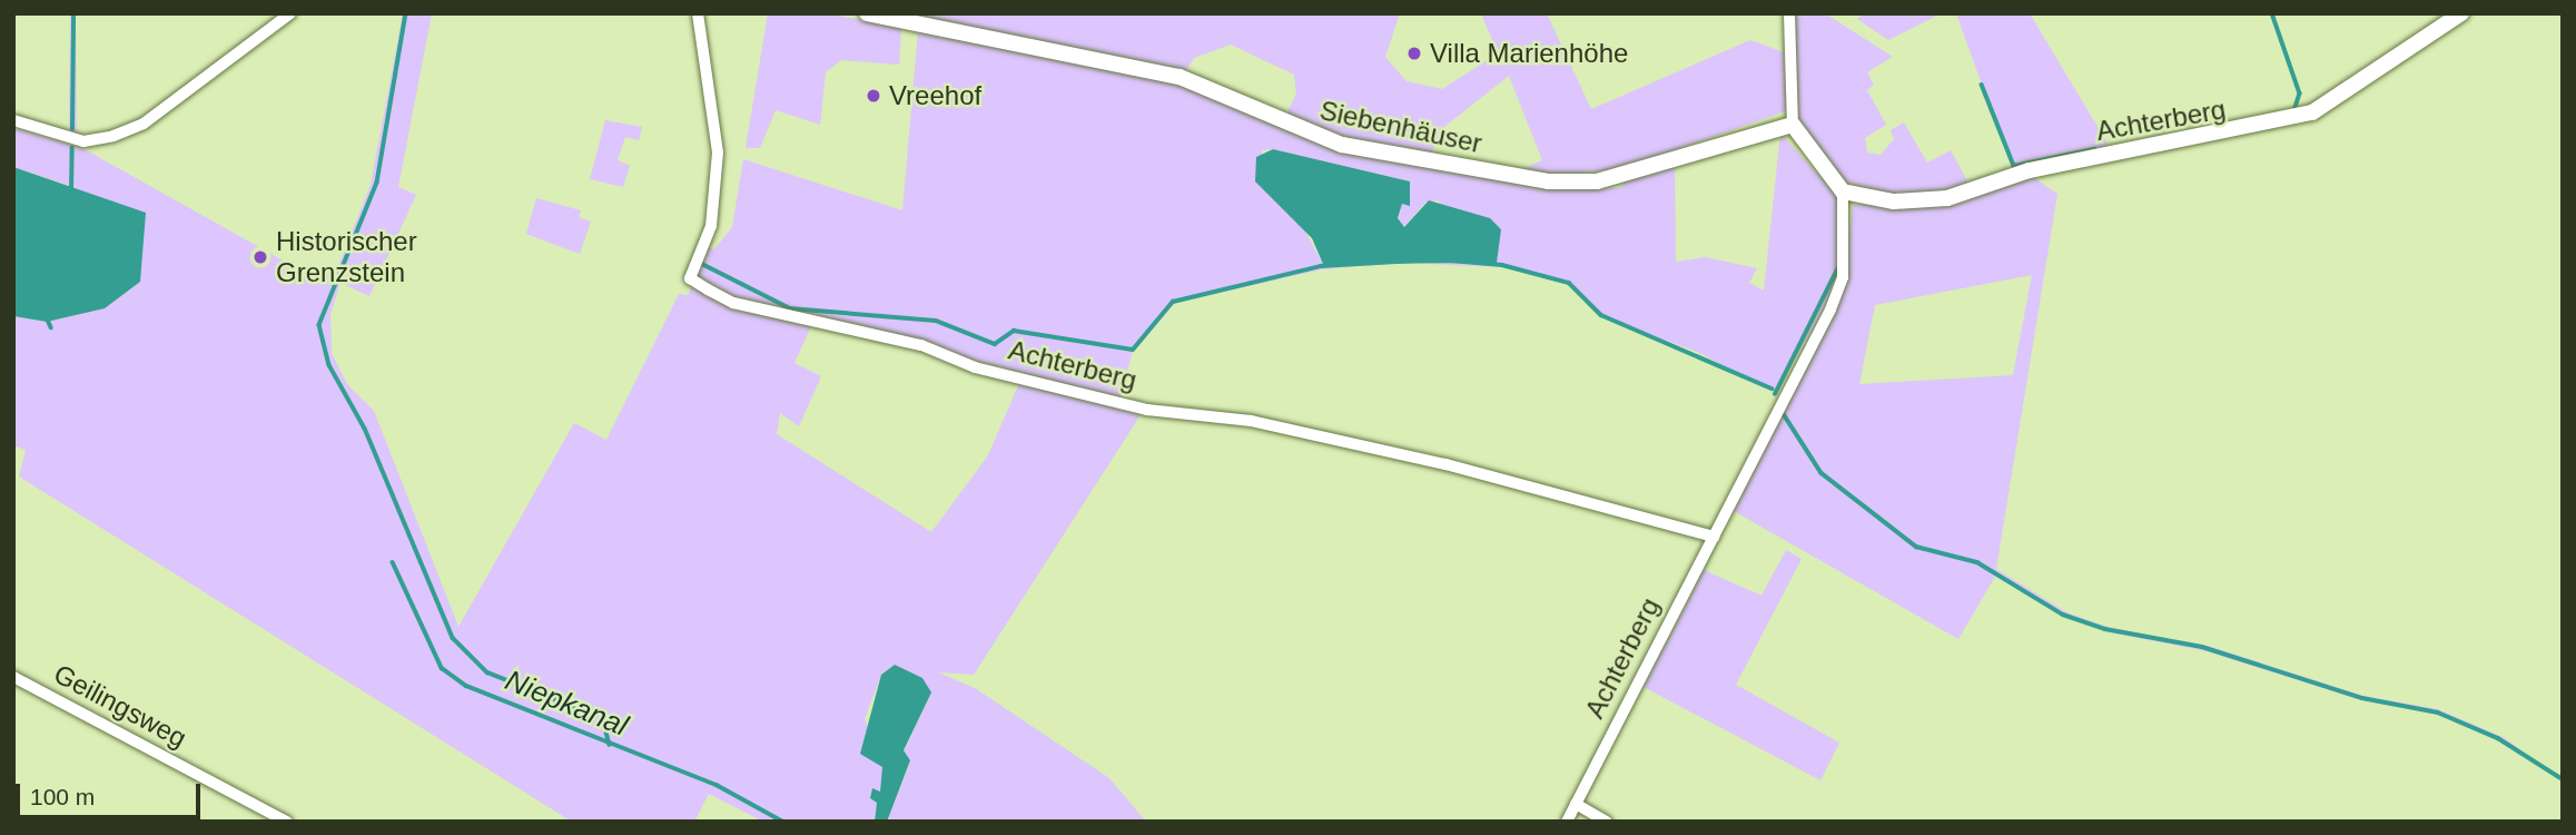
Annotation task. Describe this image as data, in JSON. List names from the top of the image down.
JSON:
{
  "streets": {
    "street": ["Achterberg", "Siebenhäuser", "Geilingsweg"]
  },
  "water": ["Niepkanal"],
  "places": ["Villa Marienhöhe", "Vreehof", "Historischer Grenzstein"],
  "scale_bar": "100 m"
}
